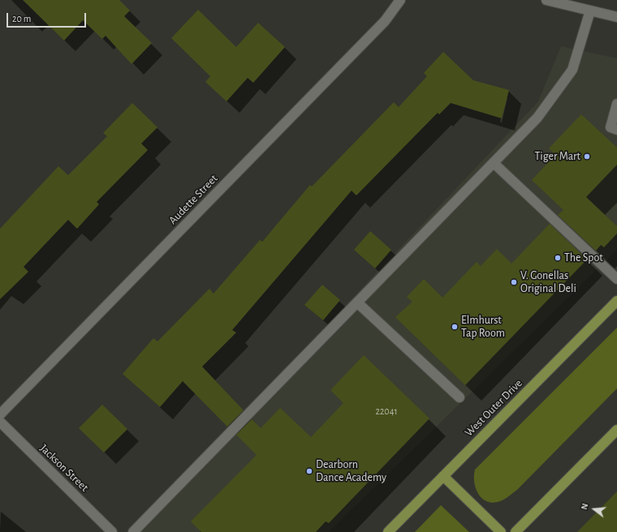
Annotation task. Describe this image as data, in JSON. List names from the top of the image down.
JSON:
{
  "streets": {
    "main road": ["West Outer Drive"],
    "street": ["Audette Street", "Jackson Street"]
  },
  "places": [
    "Tiger Mart",
    "The Spot",
    "V. Gonellas Original Deli",
    "Elmhurst Tap Room",
    "Dearborn Dance Academy"
  ],
  "house_numbers": ["22041"],
  "scale_bar": "20 m",
  "north": "left"
}
